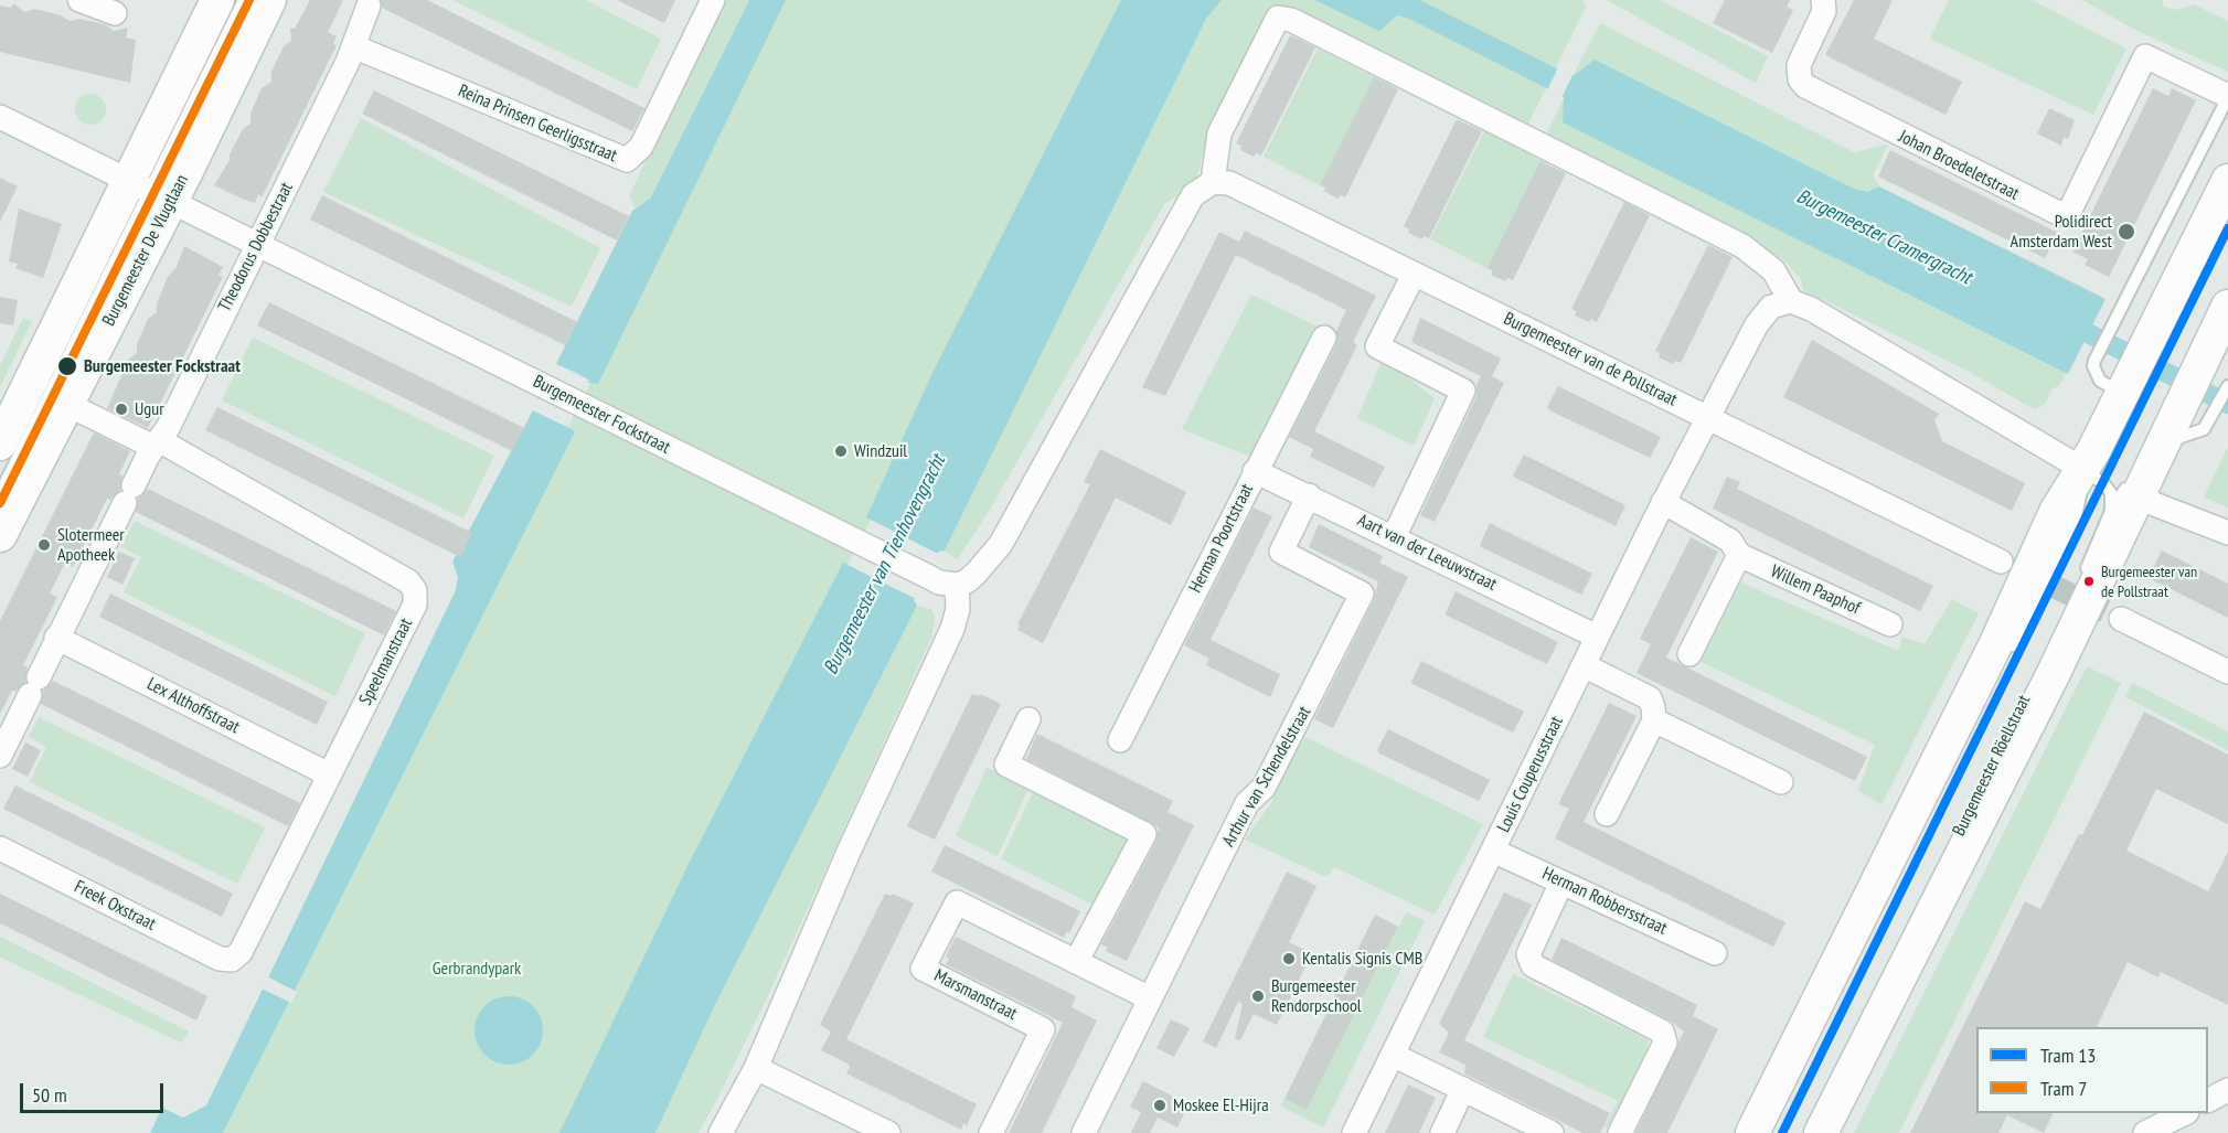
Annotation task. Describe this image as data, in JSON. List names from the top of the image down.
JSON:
{
  "streets": {
    "main road": ["Burgemeester De Vlugtlaan", "Burgemeester Röellstraat"],
    "street": [
      "Reina Prinsen Geerligsstraat",
      "Johan Broedeletstraat",
      "Theodorus Dobbestraat",
      "Burgemeester van de Pollstraat",
      "Burgemeester Fockstraat",
      "Herman Poortstraat",
      "Aart van der Leeuwstraat",
      "Willem Paaphof",
      "Speelmanstraat",
      "Lex Althoffstraat",
      "Louis Couperusstraat",
      "Arthur van Schendelstraat",
      "Herman Robbersstraat",
      "Freek Oxstraat",
      "Marsmanstraat"
    ]
  },
  "crossings": [
    ["Reina Prinsen Geerligsstraat", "Theodorus Dobbestraat"],
    ["Theodorus Dobbestraat", "Burgemeester Fockstraat"],
    ["Theodorus Dobbestraat", "Speelmanstraat"],
    ["Theodorus Dobbestraat", "Lex Althoffstraat"],
    ["Burgemeester De Vlugtlaan", "Burgemeester Fockstraat"],
    ["Burgemeester De Vlugtlaan", "Speelmanstraat"],
    ["Burgemeester van de Pollstraat", "Louis Couperusstraat"],
    ["Herman Poortstraat", "Aart van der Leeuwstraat"],
    ["Aart van der Leeuwstraat", "Louis Couperusstraat"],
    ["Aart van der Leeuwstraat", "Arthur van Schendelstraat"],
    ["Willem Paaphof", "Louis Couperusstraat"],
    ["Speelmanstraat", "Lex Althoffstraat"],
    ["Speelmanstraat", "Freek Oxstraat"],
    ["Louis Couperusstraat", "Herman Robbersstraat"],
    ["Arthur van Schendelstraat", "Marsmanstraat"]
  ],
  "water": ["Burgemeester Cramergracht", "Burgemeester van Tienhovengracht"],
  "parks": ["Gerbrandypark"],
  "places": [
    "Polidirect Amsterdam West",
    "Burgemeester Fockstraat",
    "Ugur",
    "Windzuil",
    "Slotermeer Apotheek",
    "Burgemeester van de Pollstraat",
    "Kentalis Signis CMB",
    "Burgemeester Rendorpschool",
    "Moskee El-Hijra"
  ],
  "lines": ["tram line 7", "tram line 13"],
  "legend": ["Tram 13", "Tram 7"],
  "scale_bar": "50 m"
}
